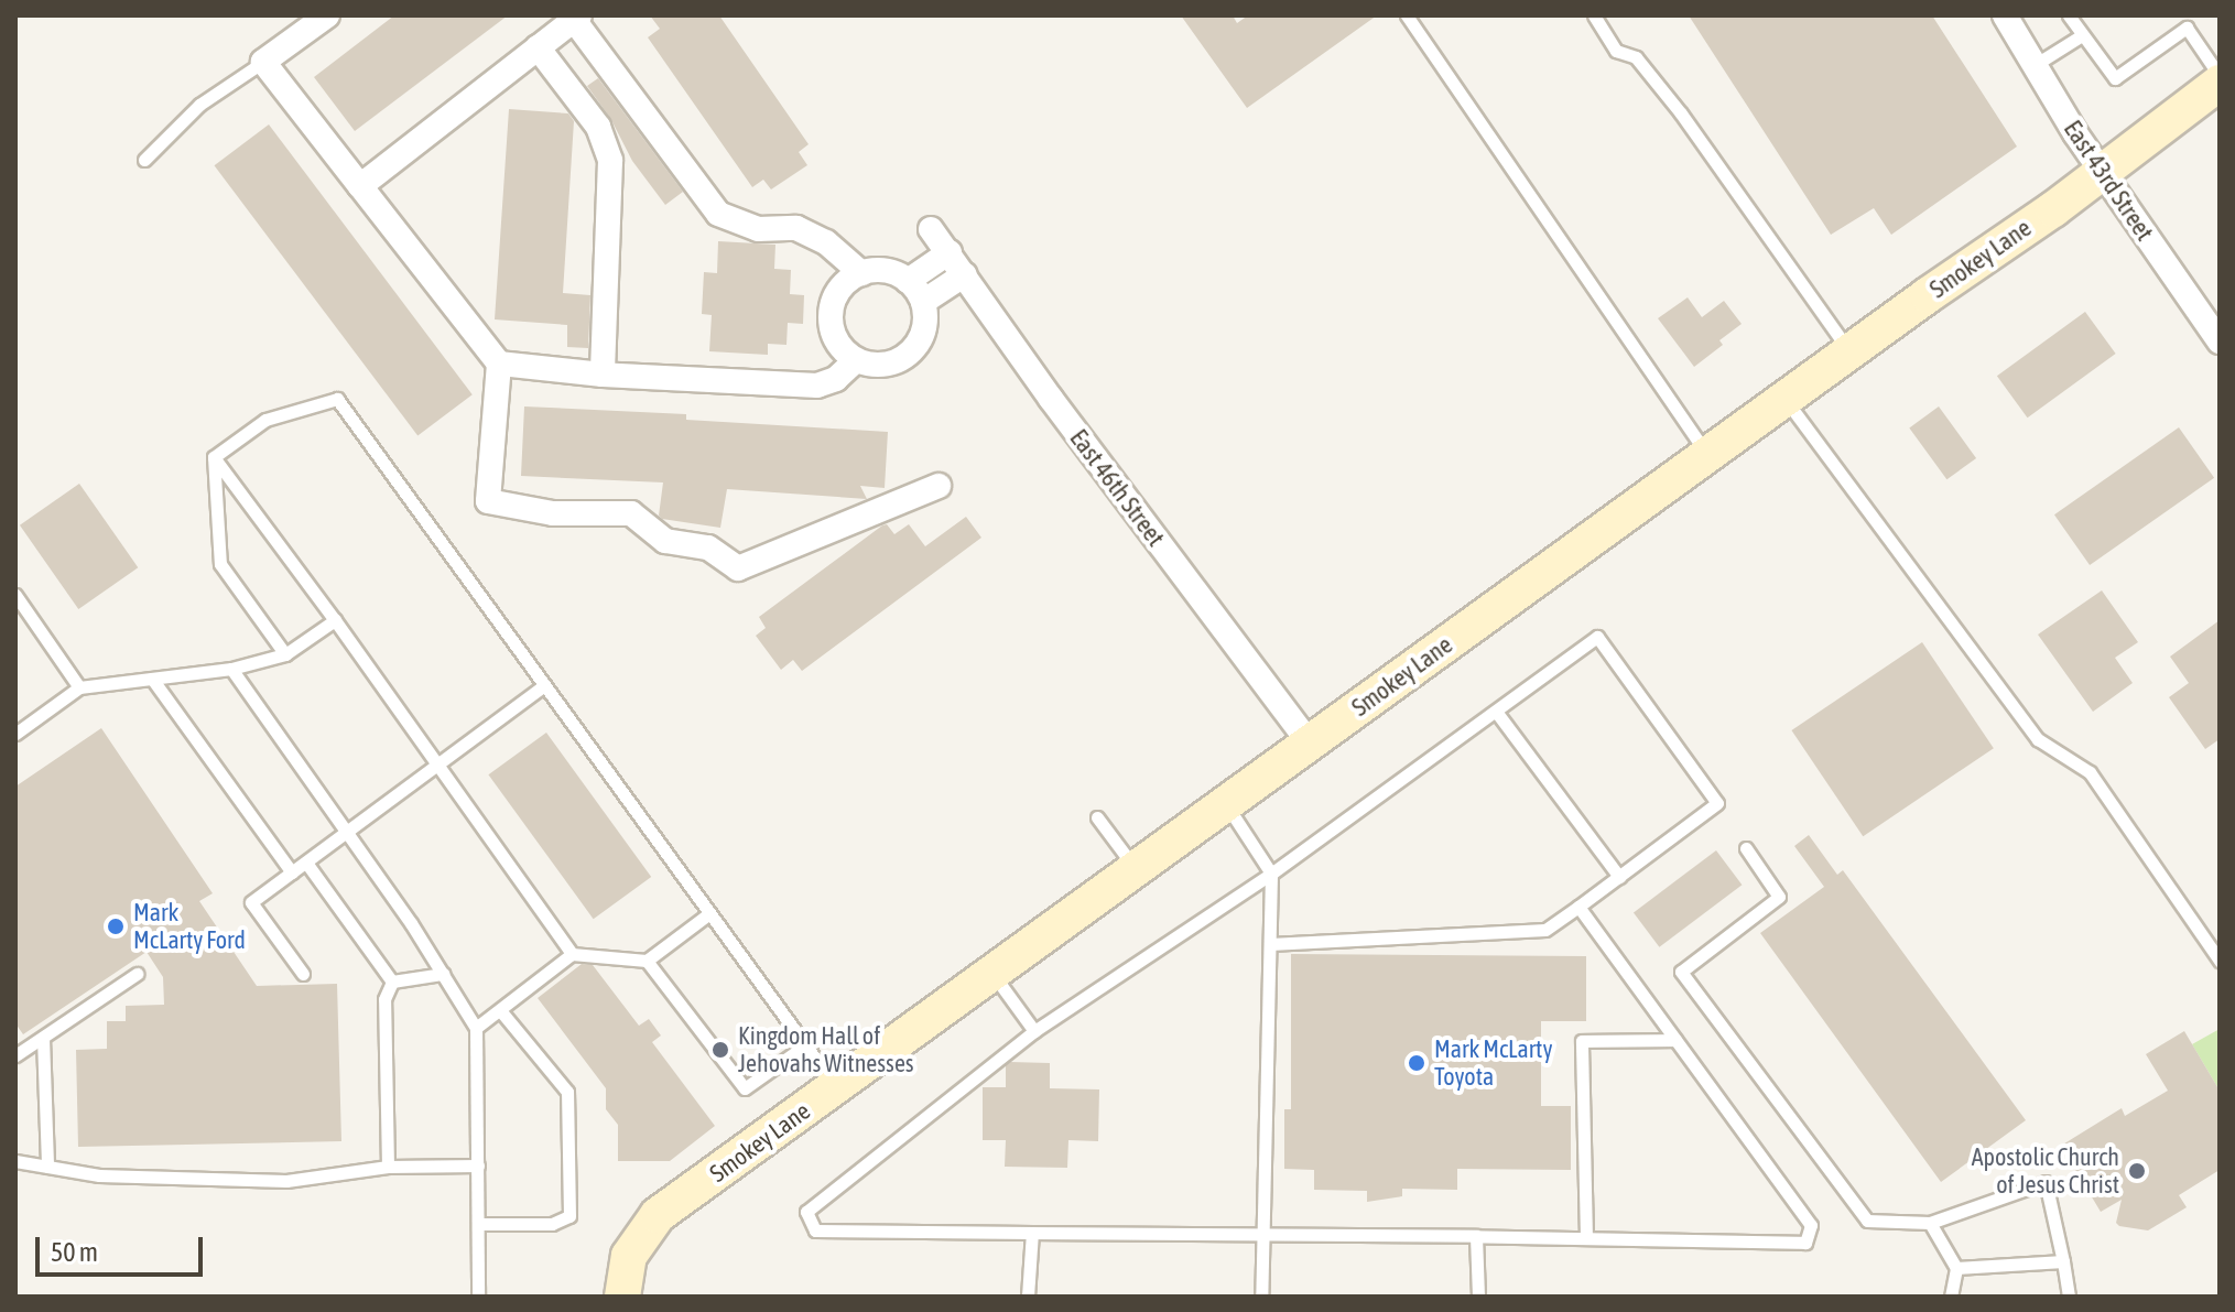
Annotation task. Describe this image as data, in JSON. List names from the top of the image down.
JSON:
{
  "streets": {
    "street": ["East 43rd Street", "Smokey Lane", "East 46th Street"]
  },
  "crossings": [
    ["East 43rd Street", "Smokey Lane"],
    ["Smokey Lane", "East 46th Street"]
  ],
  "places": [
    "Mark McLarty Ford",
    "Kingdom Hall of Jehovahs Witnesses",
    "Mark McLarty Toyota",
    "Apostolic Church of Jesus Christ"
  ],
  "scale_bar": "50 m"
}
